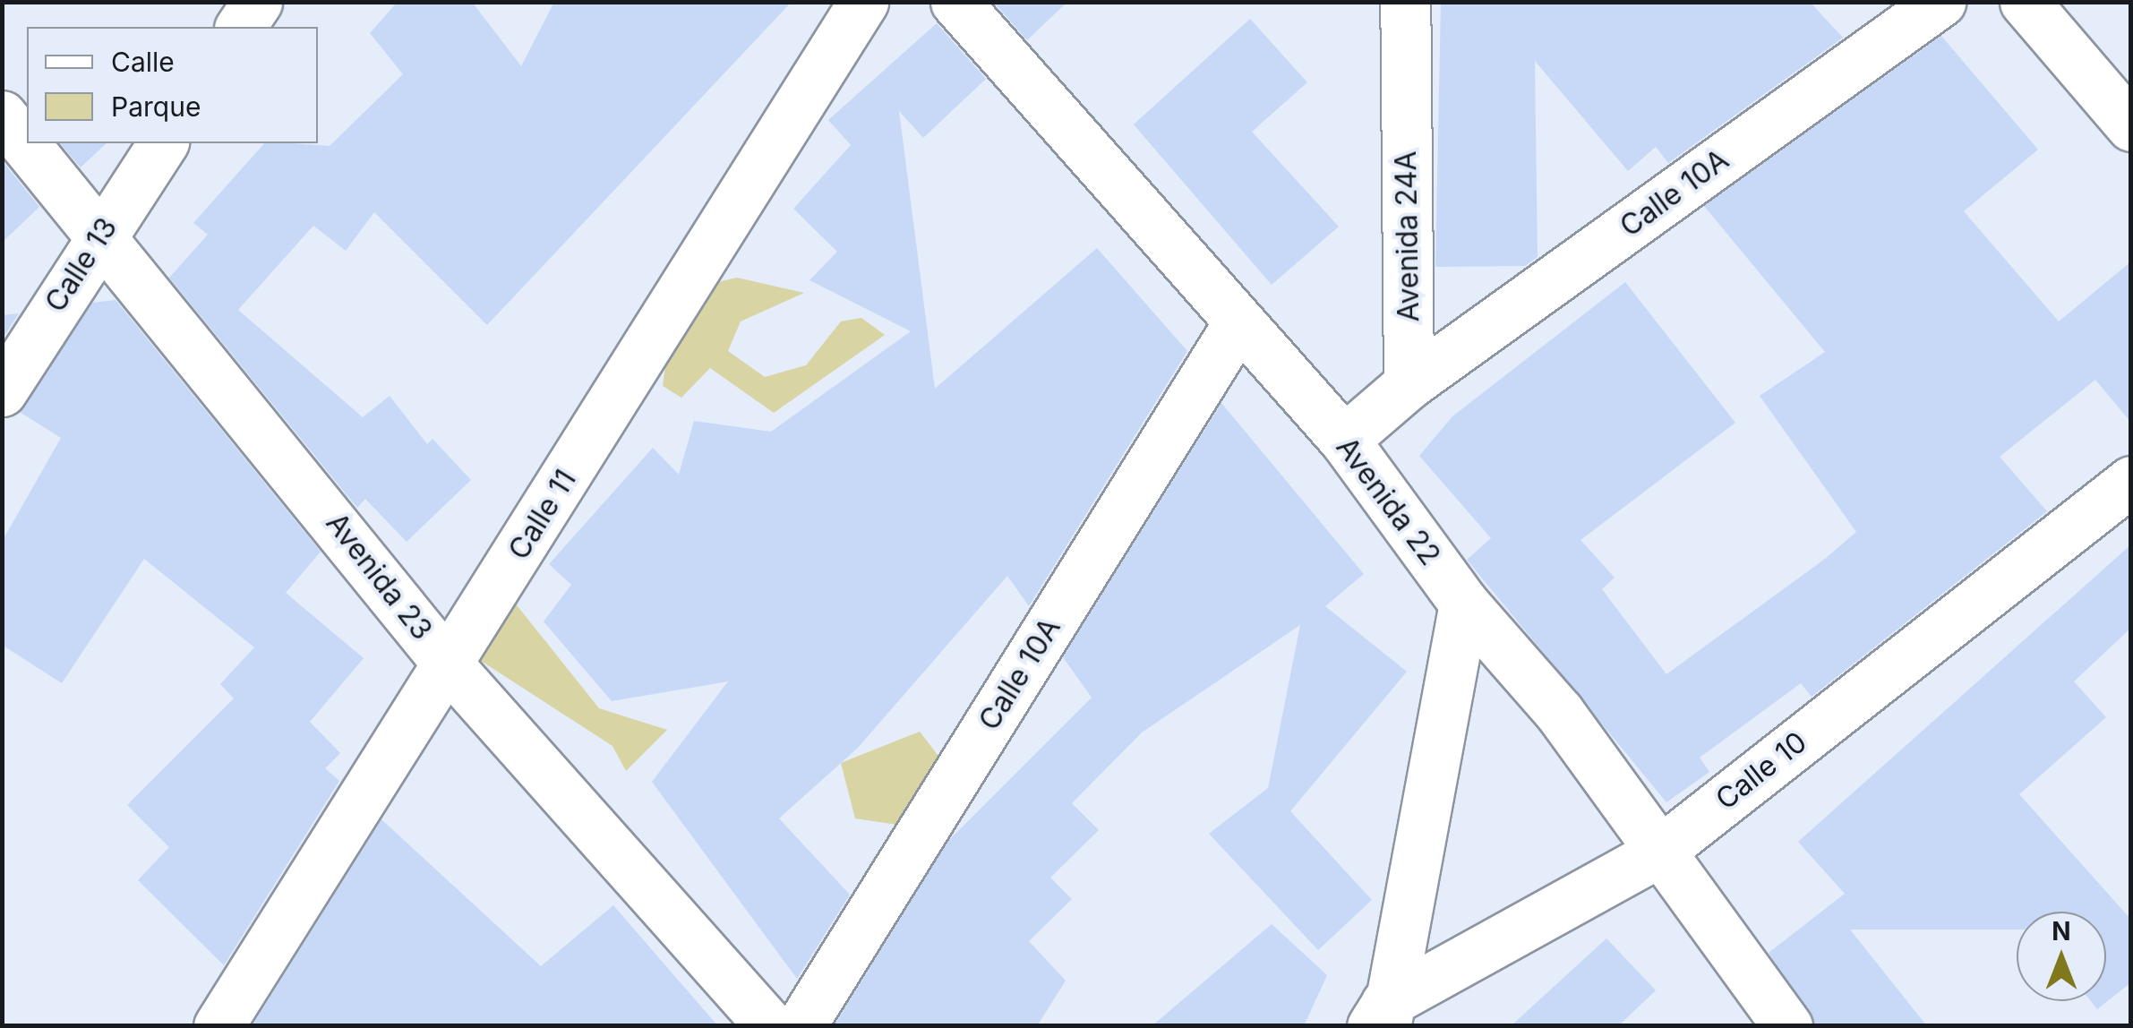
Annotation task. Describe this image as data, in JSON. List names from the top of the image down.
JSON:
{
  "streets": {
    "street": [
      "Calle 10A",
      "Avenida 24A",
      "Calle 13",
      "Avenida 22",
      "Calle 11",
      "Avenida 23",
      "Calle 10"
    ]
  },
  "crossings": [
    ["Calle 10A", "Avenida 24A"],
    ["Calle 10A", "Avenida 22"],
    ["Calle 13", "Avenida 23"],
    ["Avenida 22", "Calle 10"],
    ["Calle 11", "Avenida 23"]
  ],
  "legend": ["Calle", "Parque"],
  "north": "top"
}
